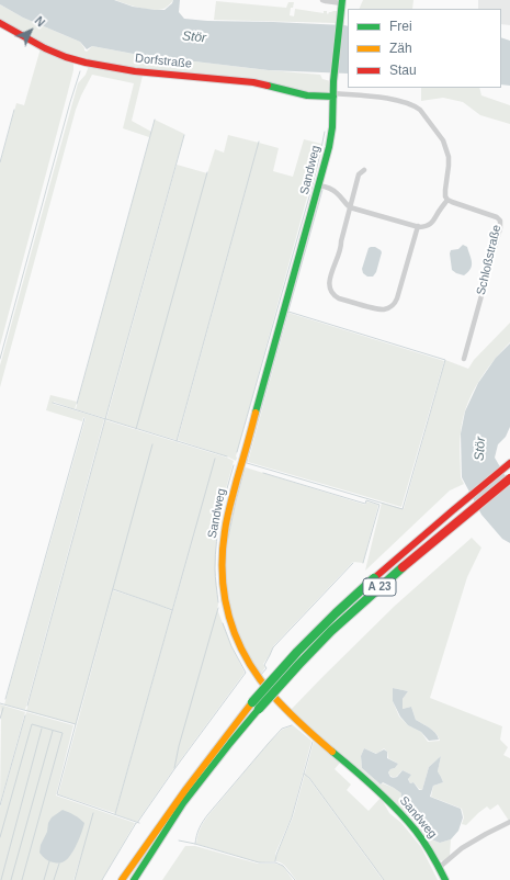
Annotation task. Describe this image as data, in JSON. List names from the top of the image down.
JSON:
{
  "streets": {
    "main road": ["Dorfstraße", "Sandweg", "A 23"],
    "street": ["Schloßstraße"]
  },
  "crossings": [
    ["Dorfstraße", "Sandweg"]
  ],
  "water": ["Stör"],
  "legend": ["Frei", "Zäh", "Stau"],
  "north": "top right"
}
